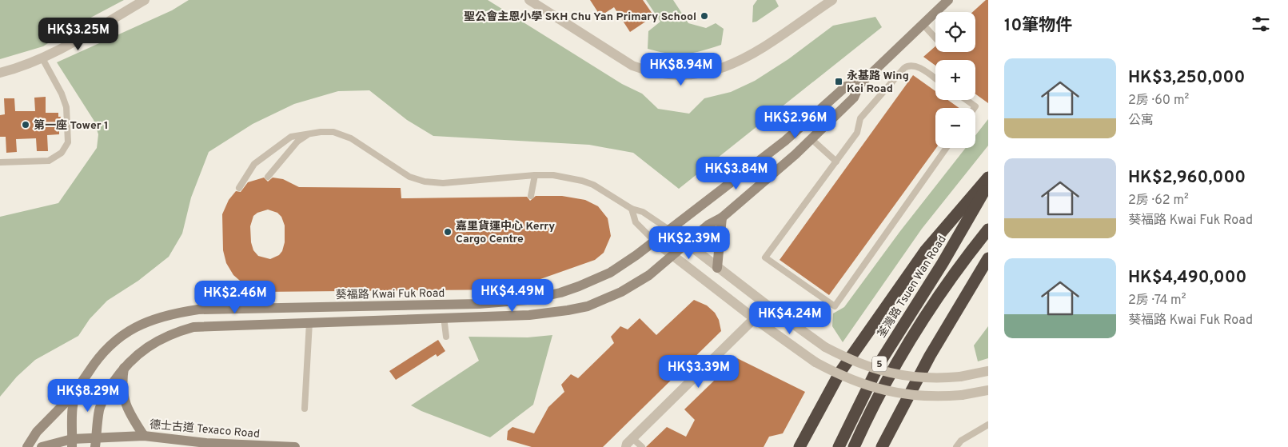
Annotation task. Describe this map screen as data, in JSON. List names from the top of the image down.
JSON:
{
  "streets": {
    "highway": ["荃灣路 Tsuen Wan Road", "5"],
    "main road": ["葵福路 Kwai Fuk Road", "德士古道 Texaco Road"]
  },
  "crossings": [
    ["葵福路 Kwai Fuk Road", "德士古道 Texaco Road"]
  ],
  "places": {
    "other": ["聖公會主恩小學 SKH Chu Yan Primary School", "第一座 Tower 1", "嘉里貨運中心 Kerry Cargo Centre"],
    "transit": ["永基路 Wing Kei Road"]
  },
  "page": {
    "heading": "10筆物件",
    "map_buttons": ["+", "−"],
    "price": [
      "HK$3.25M",
      "HK$8.94M",
      "HK$2.96M",
      "HK$3.84M",
      "HK$2.39M",
      "HK$4.49M",
      "HK$2.46M",
      "HK$4.24M",
      "HK$3.39M",
      "HK$8.29M"
    ],
    "list": [
      {
        "name": "HK$3,250,000",
        "note": "2房 · 60 m² · 公寓"
      },
      {
        "name": "HK$2,960,000",
        "note": "2房 · 62 m² · 葵福路 Kwai Fuk Road"
      },
      {
        "name": "HK$4,490,000",
        "note": "2房 · 74 m² · 葵福路 Kwai Fuk Road"
      }
    ]
  }
}
